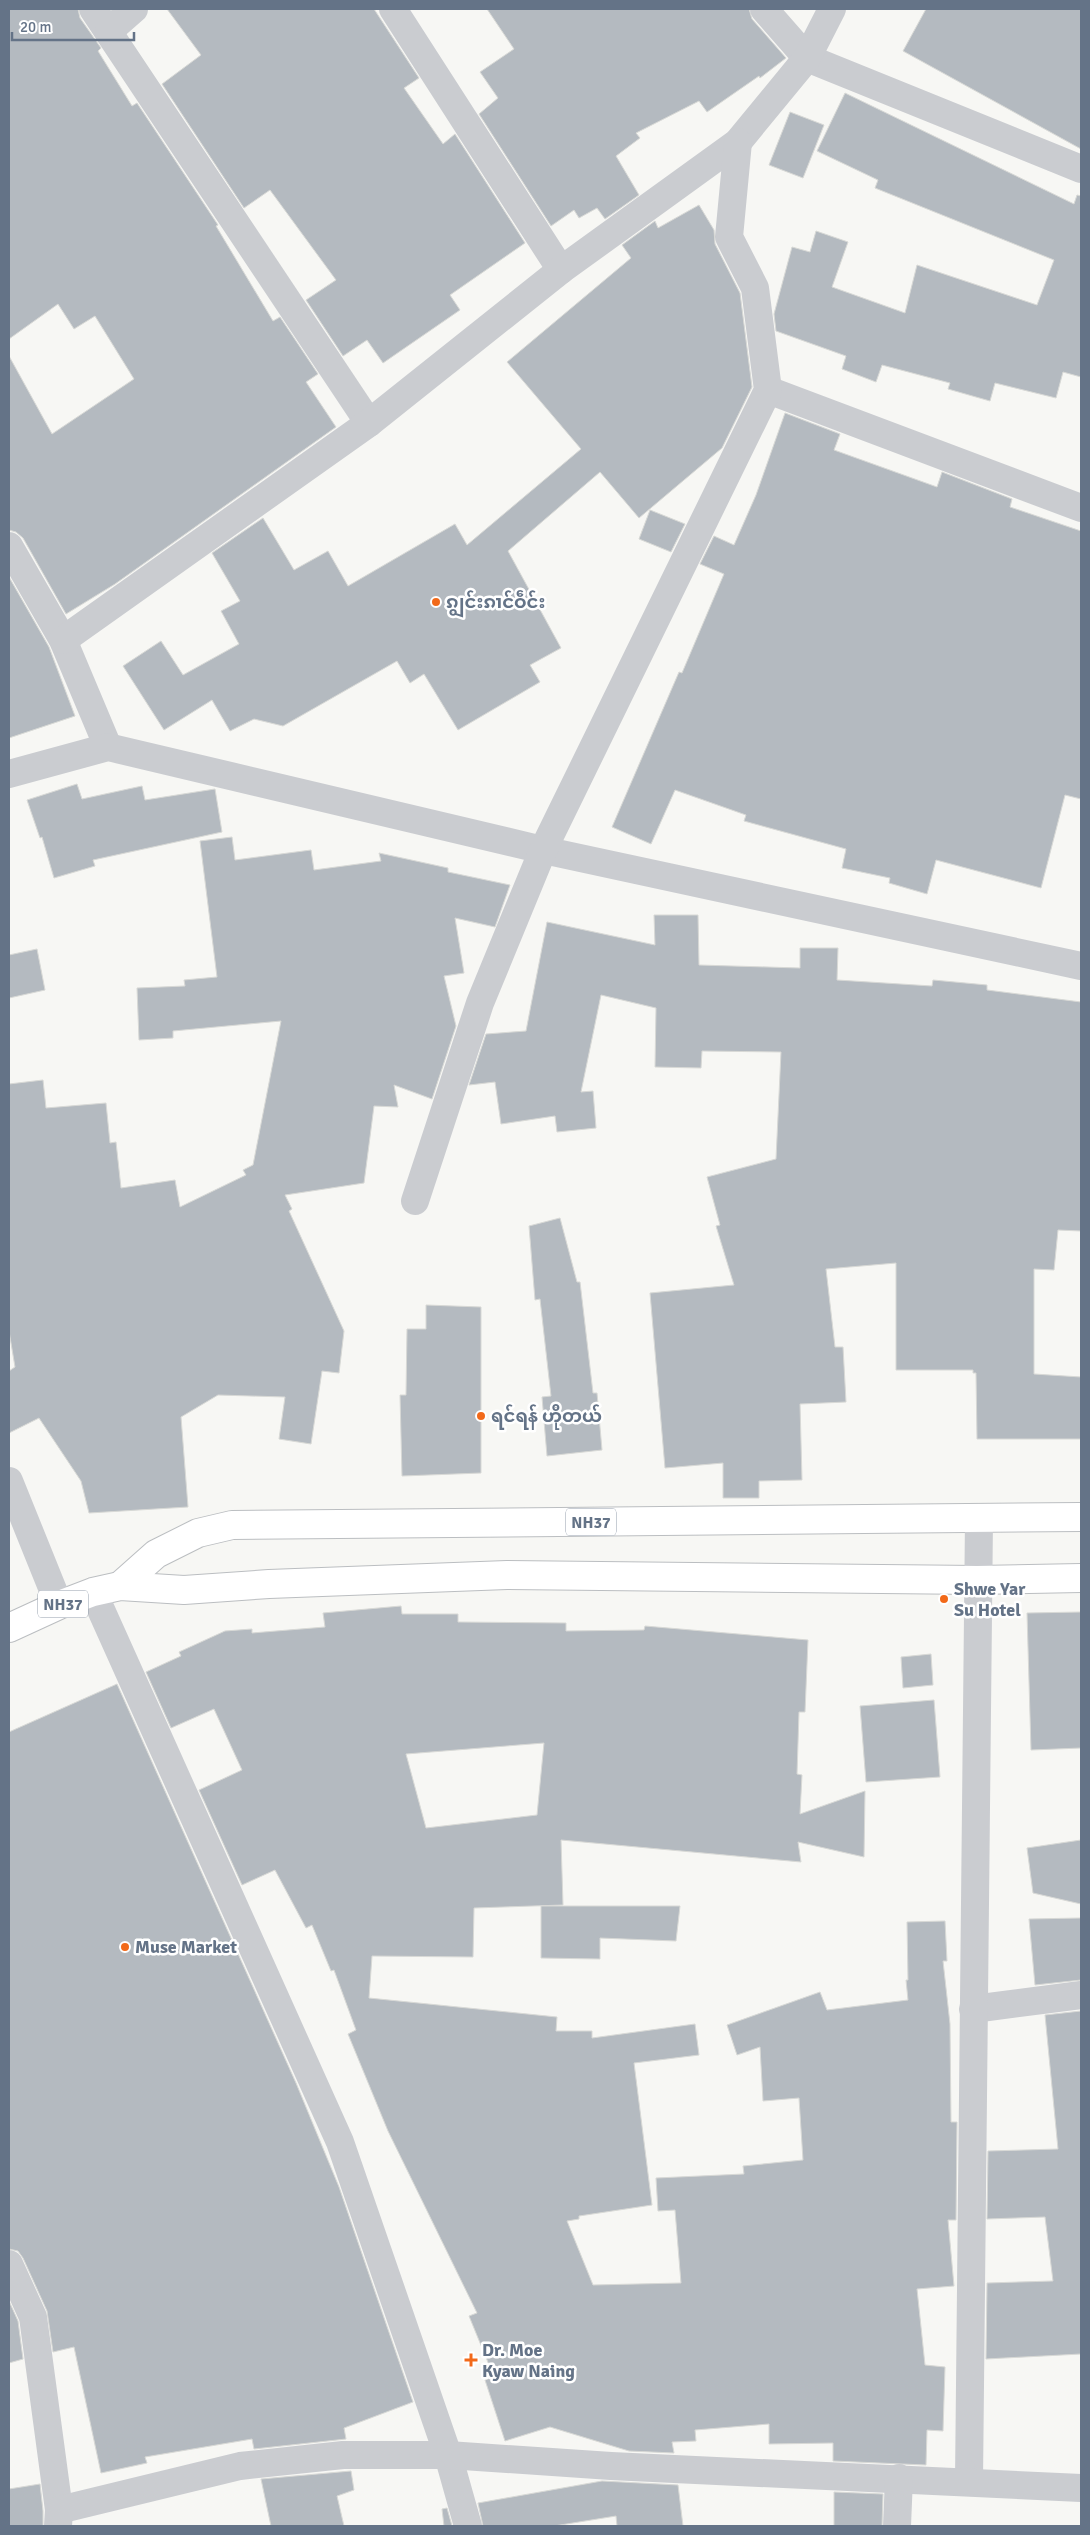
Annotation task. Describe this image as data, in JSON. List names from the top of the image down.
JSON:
{
  "streets": {
    "highway": ["NH37"]
  },
  "places": {
    "other": [
      "ၵျွင်းၵၢင်ဝဵင်း",
      "ရင်ရန် ဟိုတယ်",
      "Shwe Yar Su Hotel",
      "Muse Market"
    ],
    "health": ["Dr. Moe Kyaw Naing"]
  },
  "scale_bar": "20 m"
}
